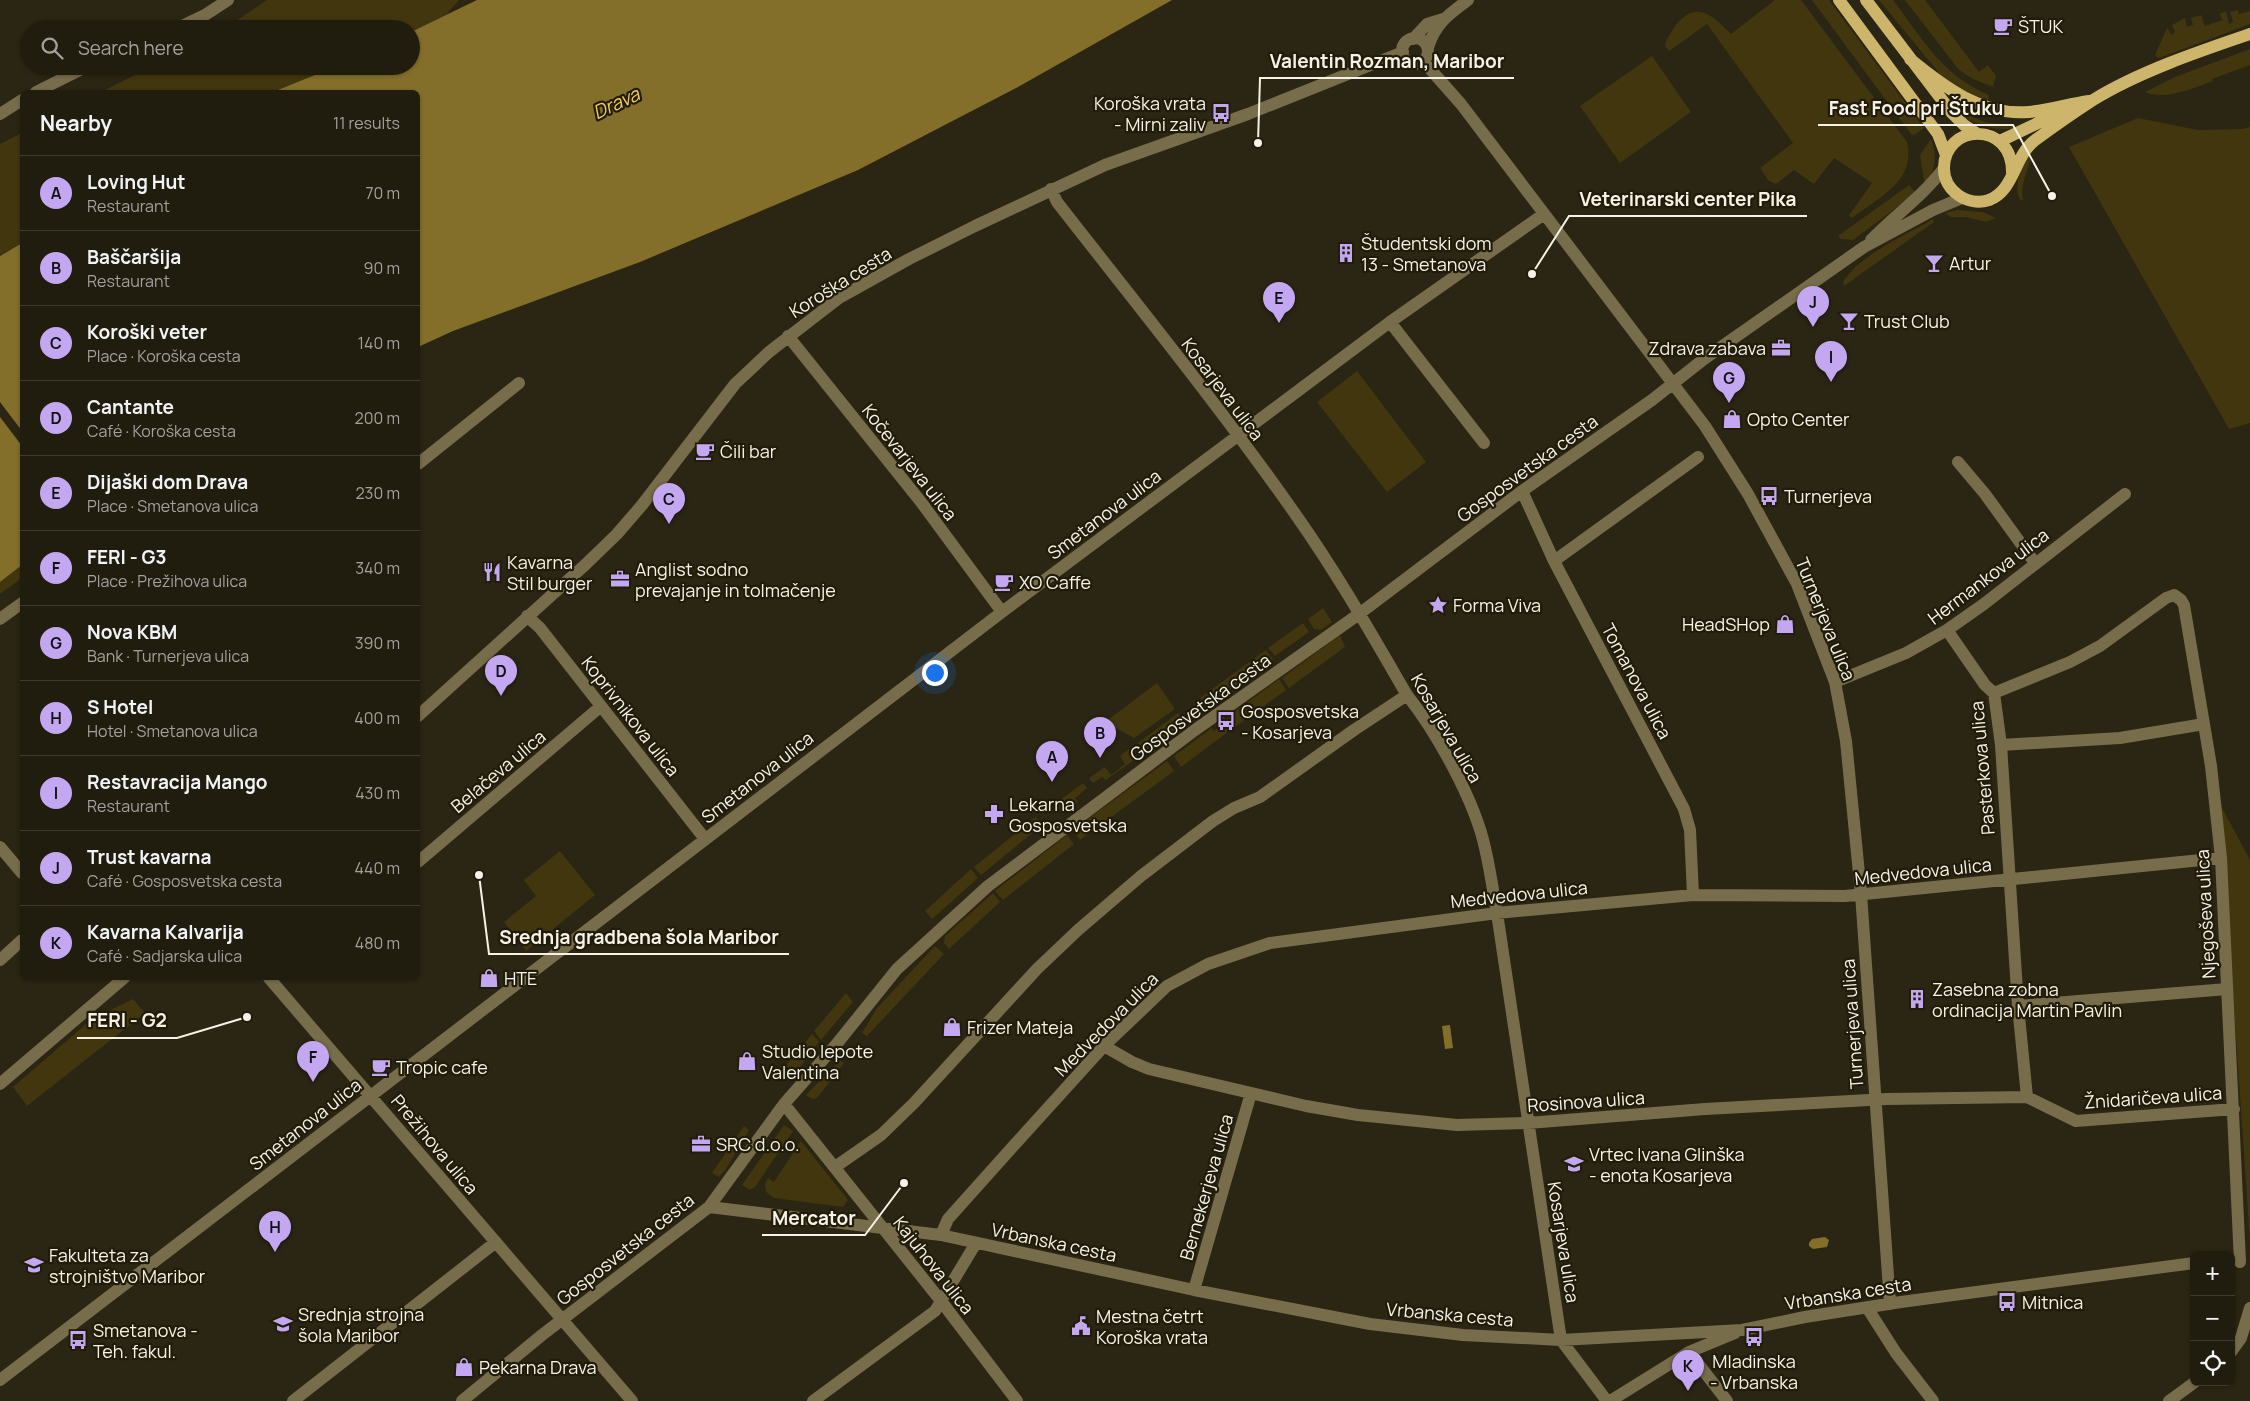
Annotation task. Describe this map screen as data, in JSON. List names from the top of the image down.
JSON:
{
  "streets": {
    "street": [
      "Koroška cesta",
      "Kosarjeva ulica",
      "Kočevarjeva ulica",
      "Gosposvetska cesta",
      "Smetanova ulica",
      "Hermankova ulica",
      "Turnerjeva ulica",
      "Tomanova ulica",
      "Koprivnikova ulica",
      "Pasterkova ulica",
      "Belačeva ulica",
      "Medvedova ulica",
      "Njegoševa ulica",
      "Žnidaričeva ulica",
      "Rosinova ulica",
      "Prežihova ulica",
      "Bernekerjeva ulica",
      "Vrbanska cesta",
      "Kajuhova ulica"
    ]
  },
  "crossings": [
    ["Koroška cesta", "Kosarjeva ulica"],
    ["Koroška cesta", "Kočevarjeva ulica"],
    ["Koroška cesta", "Turnerjeva ulica"],
    ["Koroška cesta", "Koprivnikova ulica"],
    ["Kosarjeva ulica", "Gosposvetska cesta"],
    ["Kosarjeva ulica", "Smetanova ulica"],
    ["Kosarjeva ulica", "Medvedova ulica"],
    ["Kosarjeva ulica", "Rosinova ulica"],
    ["Kosarjeva ulica", "Vrbanska cesta"],
    ["Kočevarjeva ulica", "Smetanova ulica"],
    ["Gosposvetska cesta", "Turnerjeva ulica"],
    ["Gosposvetska cesta", "Tomanova ulica"],
    ["Gosposvetska cesta", "Prežihova ulica"],
    ["Gosposvetska cesta", "Vrbanska cesta"],
    ["Gosposvetska cesta", "Kajuhova ulica"],
    ["Smetanova ulica", "Turnerjeva ulica"],
    ["Smetanova ulica", "Koprivnikova ulica"],
    ["Smetanova ulica", "Prežihova ulica"],
    ["Hermankova ulica", "Turnerjeva ulica"],
    ["Hermankova ulica", "Pasterkova ulica"],
    ["Turnerjeva ulica", "Medvedova ulica"],
    ["Turnerjeva ulica", "Rosinova ulica"],
    ["Turnerjeva ulica", "Vrbanska cesta"],
    ["Tomanova ulica", "Medvedova ulica"],
    ["Koprivnikova ulica", "Belačeva ulica"],
    ["Pasterkova ulica", "Medvedova ulica"],
    ["Pasterkova ulica", "Njegoševa ulica"],
    ["Pasterkova ulica", "Rosinova ulica"],
    ["Medvedova ulica", "Njegoševa ulica"],
    ["Medvedova ulica", "Rosinova ulica"],
    ["Medvedova ulica", "Vrbanska cesta"],
    ["Njegoševa ulica", "Žnidaričeva ulica"],
    ["Žnidaričeva ulica", "Rosinova ulica"],
    ["Rosinova ulica", "Bernekerjeva ulica"],
    ["Bernekerjeva ulica", "Vrbanska cesta"],
    ["Vrbanska cesta", "Kajuhova ulica"]
  ],
  "water": ["Drava"],
  "places": {
    "cafe": [
      "ŠTUK",
      "Čili bar",
      "XO Caffe",
      "Tropic cafe"
    ],
    "bus stop": [
      "Koroška vrata - Mirni zaliv",
      "Turnerjeva",
      "Gosposvetska - Kosarjeva",
      "Mitnica",
      "Mladinska - Vrbanska",
      "Smetanova - Teh. fakul."
    ],
    "other": [
      "Valentin Rozman, Maribor",
      "Fast Food pri Štuku",
      "Veterinarski center Pika",
      "Srednja gradbena šola Maribor",
      "FERI - G2",
      "Mercator"
    ],
    "building": ["Študentski dom 13 - Smetanova", "Zasebna zobna ordinacija Martin Pavlin"],
    "bar": ["Artur", "Trust Club"],
    "office": ["Zdrava zabava", "Anglist sodno prevajanje in tolmačenje", "SRC d.o.o."],
    "shop": [
      "Opto Center",
      "HeadSHop",
      "HTE",
      "Frizer Mateja",
      "Studio lepote Valentina",
      "Pekarna Drava"
    ],
    "restaurant": ["Kavarna Stil burger"],
    "place": ["Forma Viva"],
    "pharmacy": ["Lekarna Gosposvetska"],
    "school or university": ["Vrtec Ivana Glinška - enota Kosarjeva", "Fakulteta za strojništvo Maribor", "Srednja strojna šola Maribor"],
    "public building": ["Mestna četrt Koroška vrata"]
  },
  "page": {
    "search": "Search here",
    "heading": ["Nearby", "11 results"],
    "list": [
      {
        "mark": "A",
        "name": "Loving Hut",
        "note": "Restaurant",
        "value": "70 m"
      },
      {
        "mark": "B",
        "name": "Baščaršija",
        "note": "Restaurant",
        "value": "90 m"
      },
      {
        "mark": "C",
        "name": "Koroški veter",
        "note": "Place · Koroška cesta",
        "value": "140 m"
      },
      {
        "mark": "D",
        "name": "Cantante",
        "note": "Café · Koroška cesta",
        "value": "200 m"
      },
      {
        "mark": "E",
        "name": "Dijaški dom Drava",
        "note": "Place · Smetanova ulica",
        "value": "230 m"
      },
      {
        "mark": "F",
        "name": "FERI - G3",
        "note": "Place · Prežihova ulica",
        "value": "340 m"
      },
      {
        "mark": "G",
        "name": "Nova KBM",
        "note": "Bank · Turnerjeva ulica",
        "value": "390 m"
      },
      {
        "mark": "H",
        "name": "S Hotel",
        "note": "Hotel · Smetanova ulica",
        "value": "400 m"
      },
      {
        "mark": "I",
        "name": "Restavracija Mango",
        "note": "Restaurant",
        "value": "430 m"
      },
      {
        "mark": "J",
        "name": "Trust kavarna",
        "note": "Café · Gosposvetska cesta",
        "value": "440 m"
      },
      {
        "mark": "K",
        "name": "Kavarna Kalvarija",
        "note": "Café · Sadjarska ulica",
        "value": "480 m"
      }
    ],
    "pins": [
      "E",
      "J",
      "I",
      "G",
      "C",
      "D",
      "B",
      "A",
      "F",
      "H",
      "K"
    ],
    "map_buttons": ["+", "−"]
  }
}
